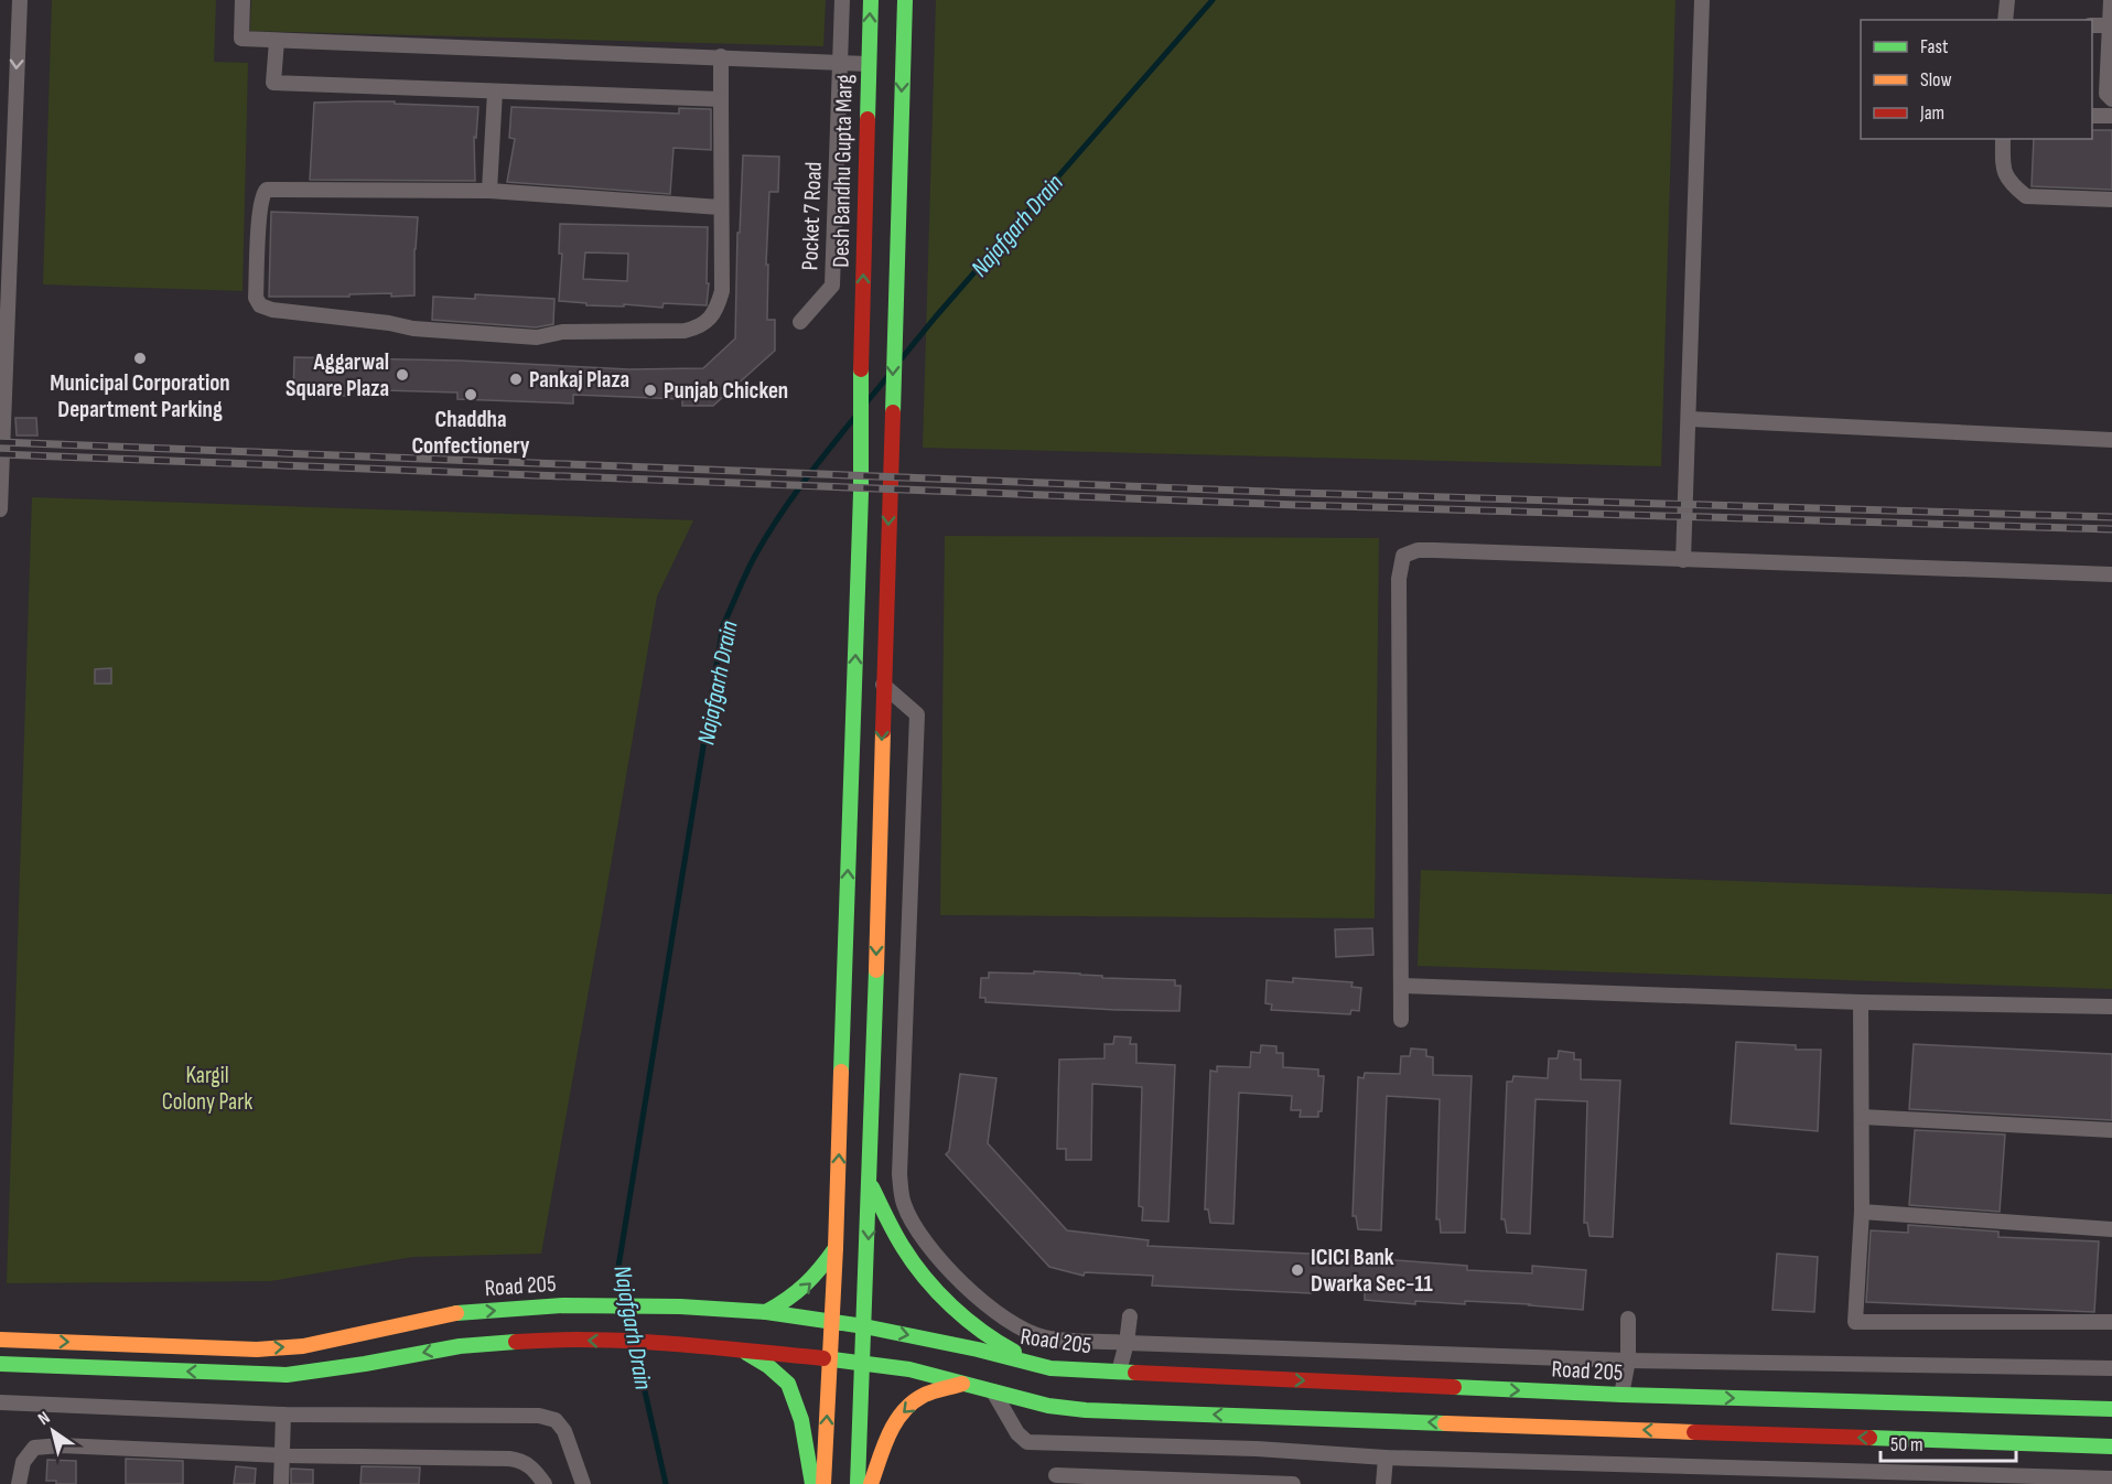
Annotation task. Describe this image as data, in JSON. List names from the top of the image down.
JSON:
{
  "streets": {
    "main road": ["Desh Bandhu Gupta Marg", "Road 205"],
    "street": ["Pocket 7 Road"]
  },
  "crossings": [
    ["Desh Bandhu Gupta Marg", "Road 205"]
  ],
  "water": ["Najafgarh Drain"],
  "parks": ["Kargil Colony Park"],
  "places": [
    "Municipal Corporation Department Parking",
    "Aggarwal Square Plaza",
    "Pankaj Plaza",
    "Punjab Chicken",
    "Chaddha Confectionery",
    "ICICI Bank Dwarka Sec-11"
  ],
  "legend": ["Fast", "Slow", "Jam"],
  "scale_bar": "50 m",
  "north": "top left"
}
